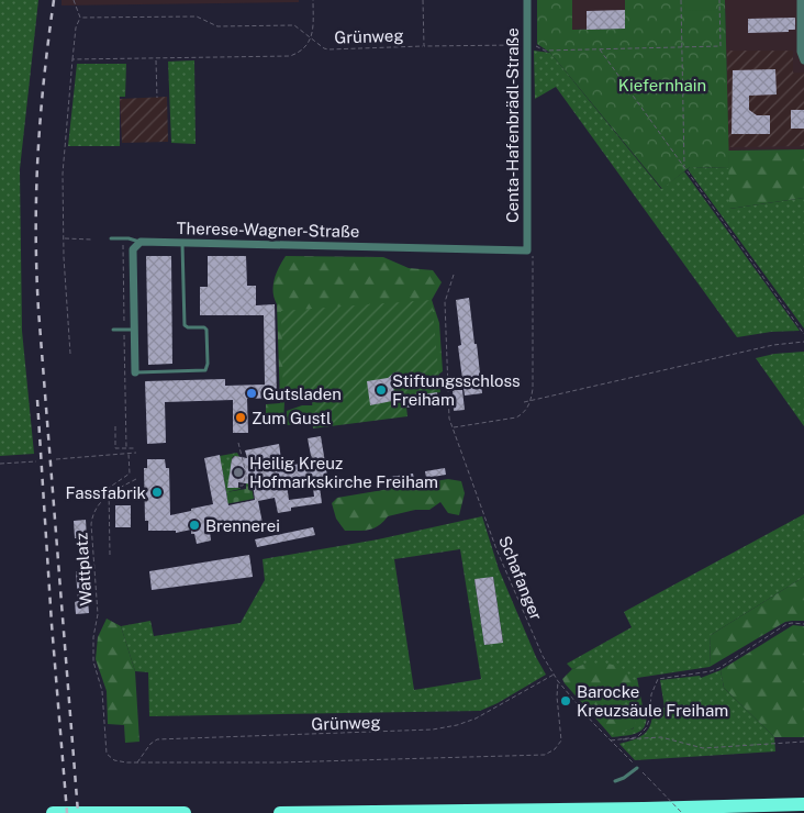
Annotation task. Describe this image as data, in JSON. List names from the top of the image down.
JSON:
{
  "streets": {
    "street": ["Centa-Hafenbrädl-Straße", "Therese-Wagner-Straße"],
    "path": ["Grünweg", "Wattplatz", "Schafanger"]
  },
  "crossings": [
    ["Grünweg", "Centa-Hafenbrädl-Straße"],
    ["Grünweg", "Wattplatz"],
    ["Grünweg", "Schafanger"],
    ["Centa-Hafenbrädl-Straße", "Therese-Wagner-Straße"],
    ["Wattplatz", "Schafanger"]
  ],
  "parks": ["Kiefernhain"],
  "places": [
    "Stiftungsschloss Freiham",
    "Gutsladen",
    "Zum Gustl",
    "Heilig Kreuz Hofmarkskirche Freiham",
    "Fassfabrik",
    "Brennerei",
    "Barocke Kreuzsäule Freiham"
  ]
}
